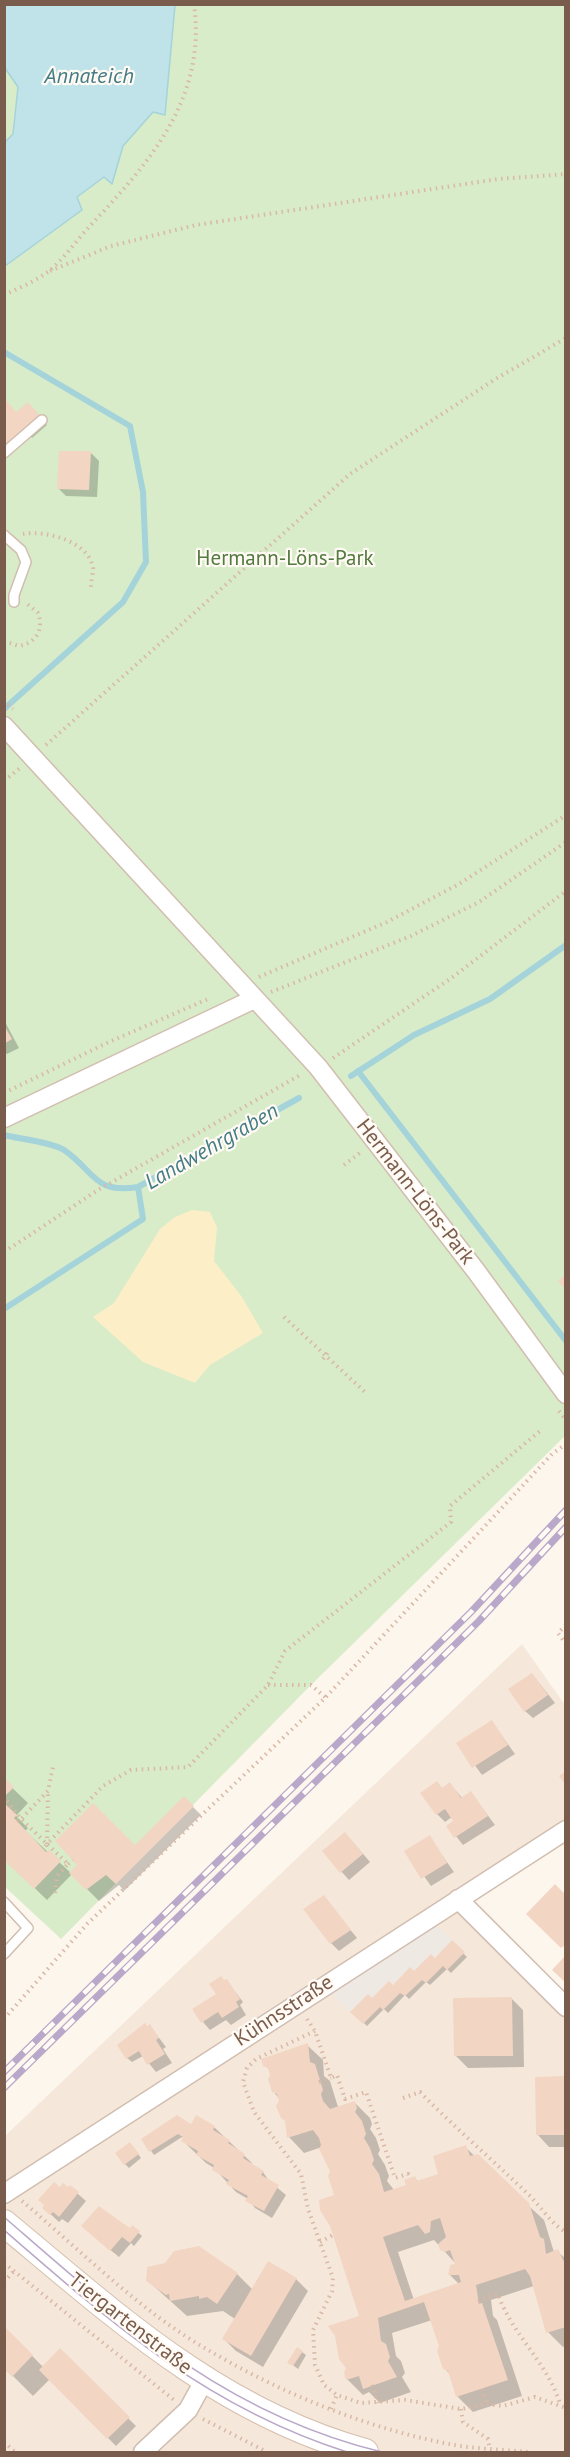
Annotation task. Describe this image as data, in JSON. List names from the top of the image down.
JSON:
{
  "streets": {
    "main road": ["Tiergartenstraße"],
    "street": ["Hermann-Löns-Park", "Kühnsstraße"]
  },
  "water": ["Annateich", "Landwehrgraben"],
  "parks": ["Hermann-Löns-Park"]
}
